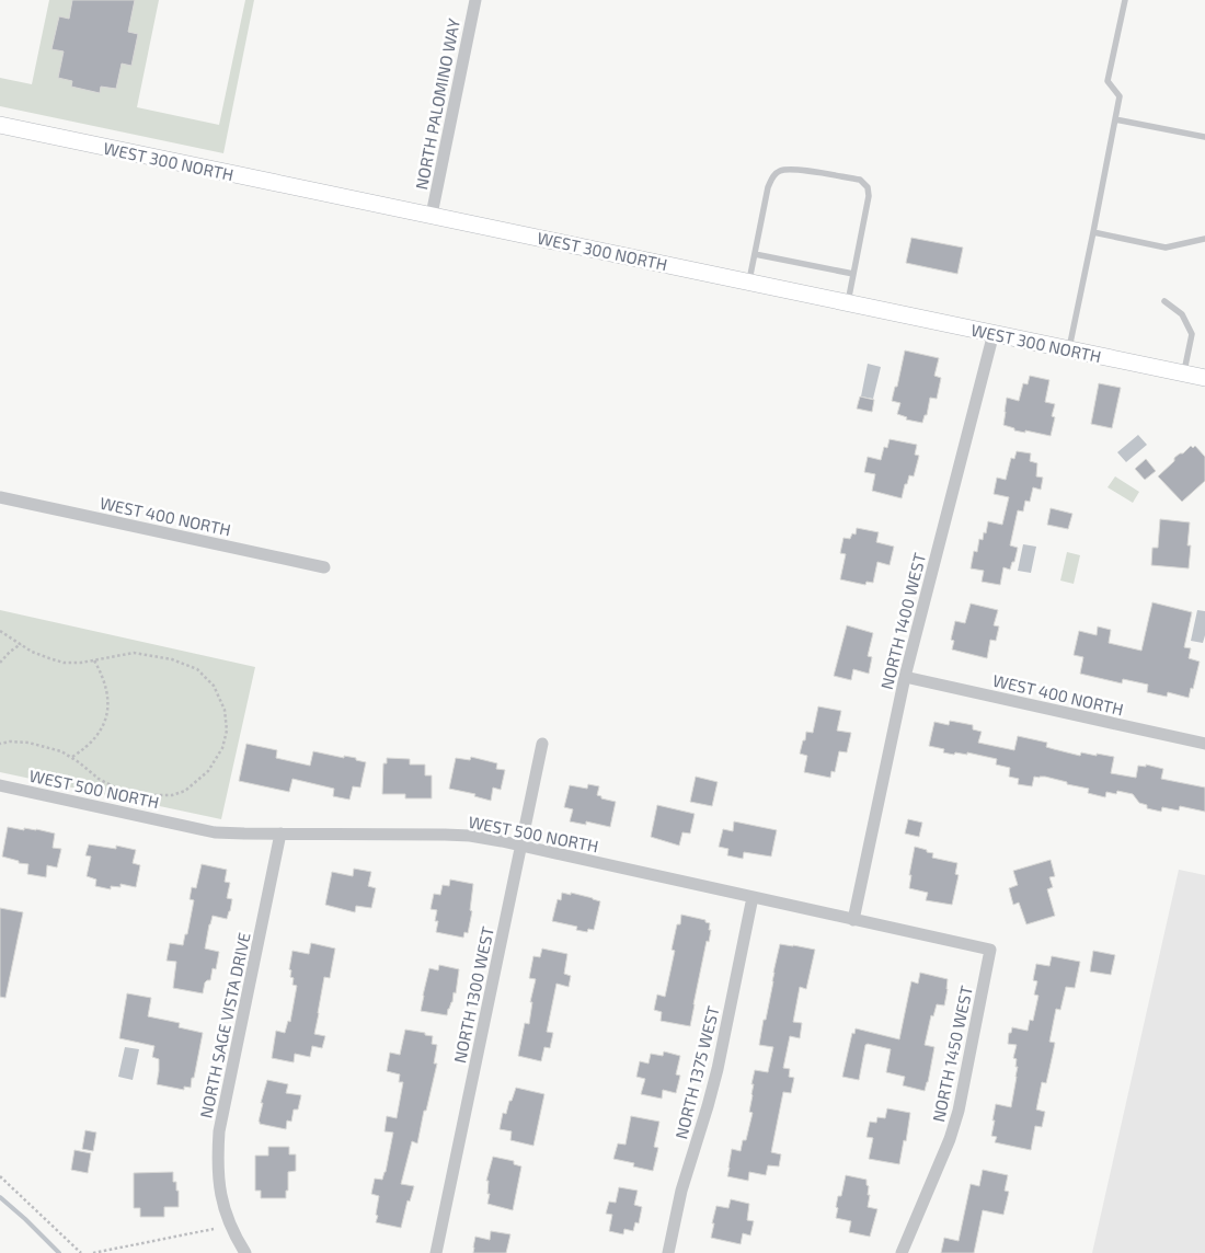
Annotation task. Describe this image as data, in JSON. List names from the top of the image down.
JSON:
{
  "streets": {
    "street": [
      "NORTH PALOMINO WAY",
      "WEST 300 NORTH",
      "WEST 400 NORTH",
      "NORTH 1400 WEST",
      "WEST 500 NORTH",
      "NORTH 1300 WEST",
      "NORTH SAGE VISTA DRIVE",
      "NORTH 1450 WEST",
      "NORTH 1375 WEST"
    ]
  },
  "crossings": [
    ["NORTH PALOMINO WAY", "WEST 300 NORTH"],
    ["WEST 300 NORTH", "NORTH 1400 WEST"],
    ["WEST 400 NORTH", "NORTH 1400 WEST"],
    ["NORTH 1400 WEST", "WEST 500 NORTH"],
    ["WEST 500 NORTH", "NORTH 1300 WEST"],
    ["WEST 500 NORTH", "NORTH SAGE VISTA DRIVE"],
    ["WEST 500 NORTH", "NORTH 1450 WEST"],
    ["WEST 500 NORTH", "NORTH 1375 WEST"]
  ]
}
